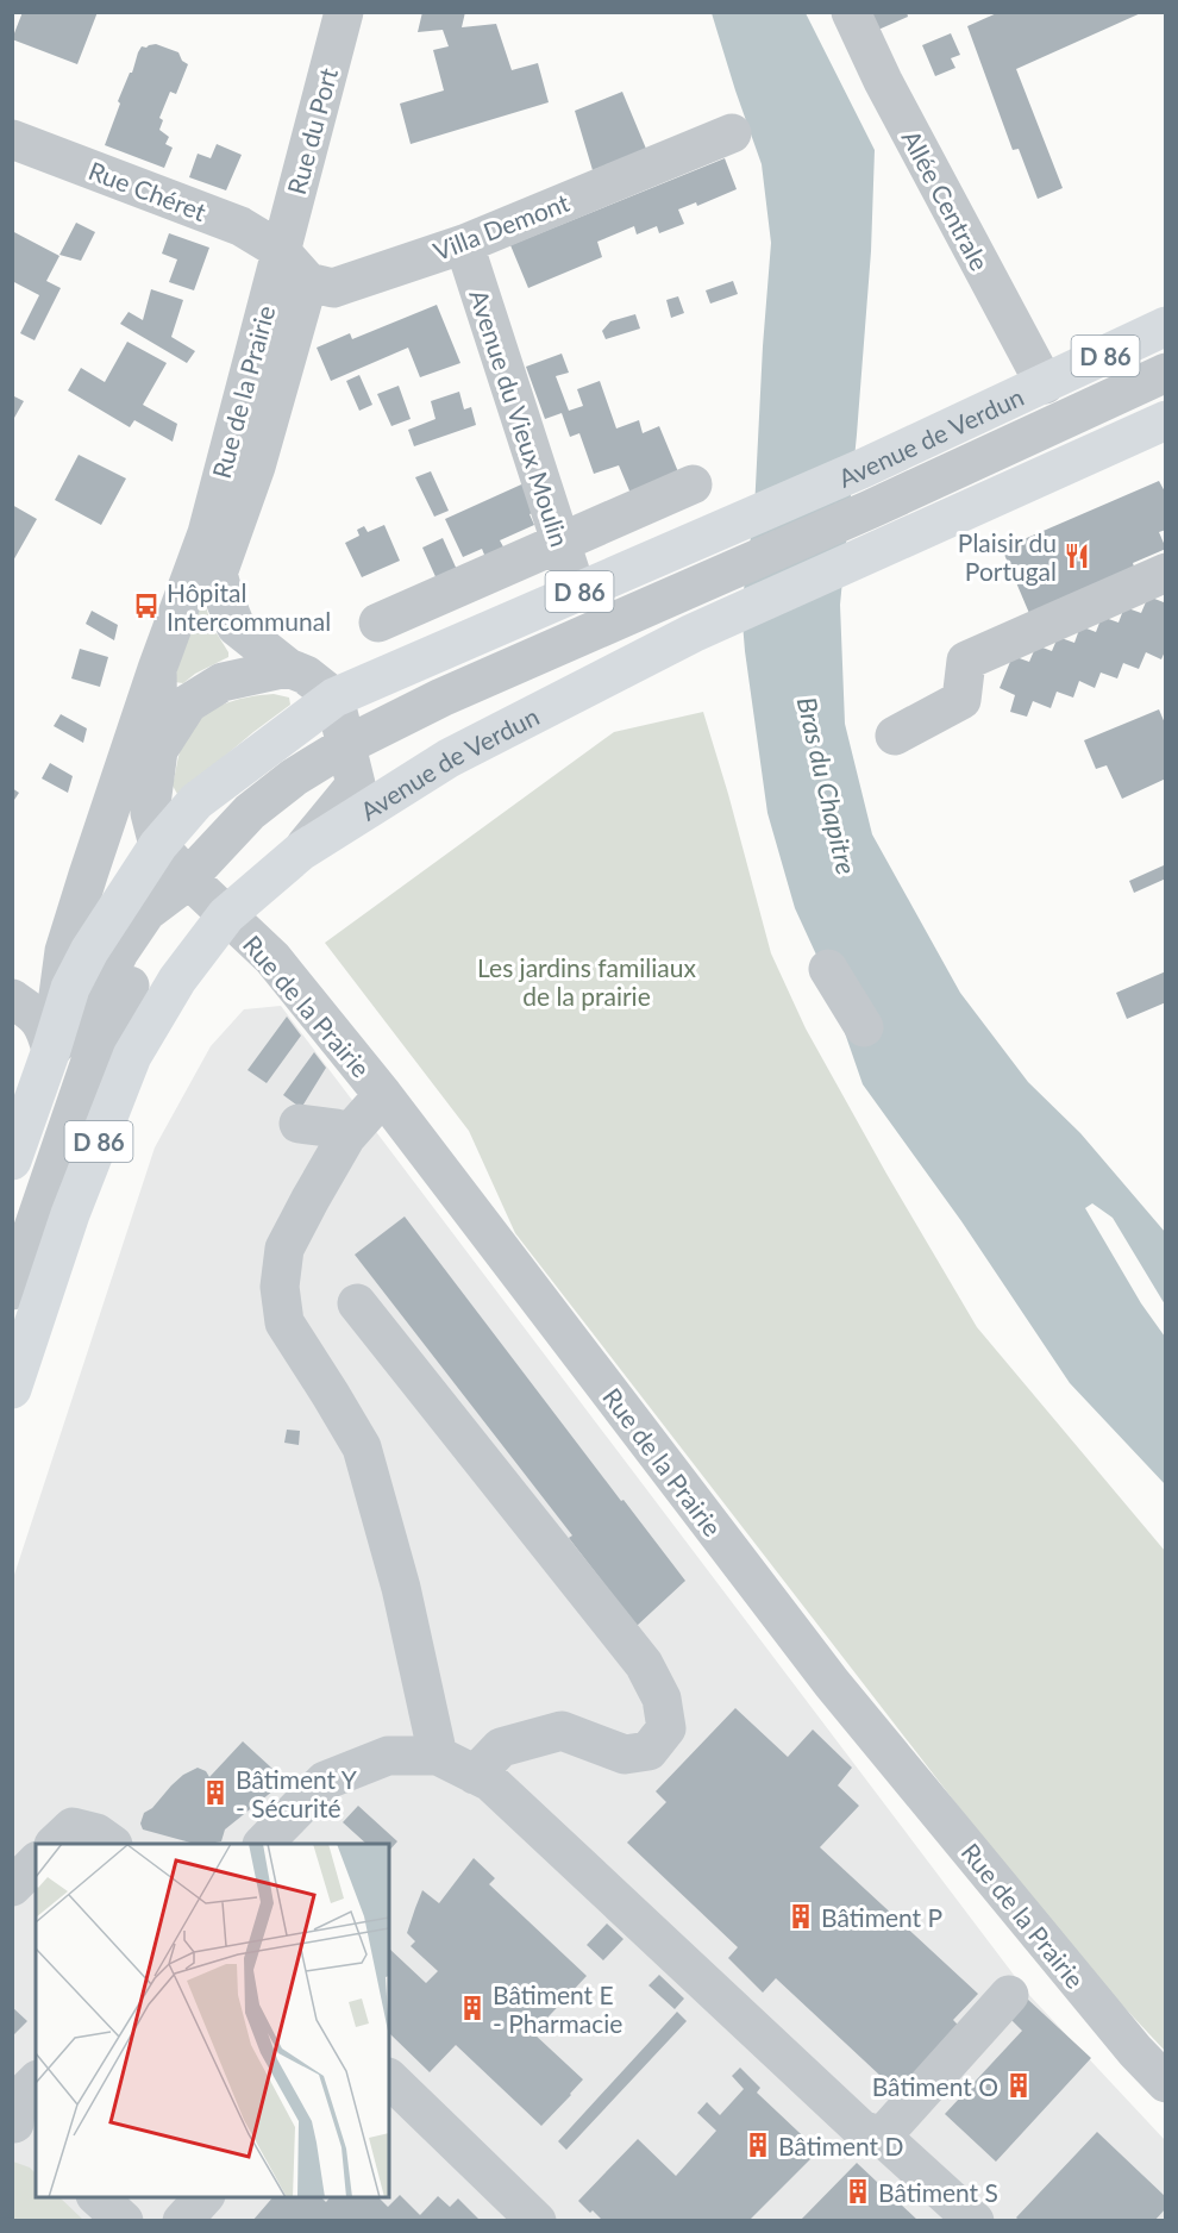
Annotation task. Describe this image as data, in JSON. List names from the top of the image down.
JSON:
{
  "streets": {
    "main road": ["D 86", "Avenue de Verdun"],
    "street": [
      "Rue du Port",
      "Rue Chéret",
      "Allée Centrale",
      "Villa Demont",
      "Rue de la Prairie",
      "Avenue du Vieux Moulin"
    ]
  },
  "crossings": [
    ["Rue du Port", "Rue Chéret"],
    ["Rue du Port", "Rue de la Prairie"],
    ["Rue Chéret", "Rue de la Prairie"],
    ["Allée Centrale", "Avenue de Verdun"],
    ["Villa Demont", "Avenue du Vieux Moulin"],
    ["Rue de la Prairie", "Avenue de Verdun"],
    ["Avenue du Vieux Moulin", "Avenue de Verdun"]
  ],
  "water": ["Bras du Chapitre"],
  "parks": ["Les jardins familiaux de la prairie"],
  "places": {
    "restaurant": ["Plaisir du Portugal"],
    "bus stop": ["Hôpital Intercommunal"],
    "building": [
      "Bâtiment Y - Sécurité",
      "Bâtiment P",
      "Bâtiment E - Pharmacie",
      "Bâtiment O",
      "Bâtiment D",
      "Bâtiment S"
    ]
  }
}
